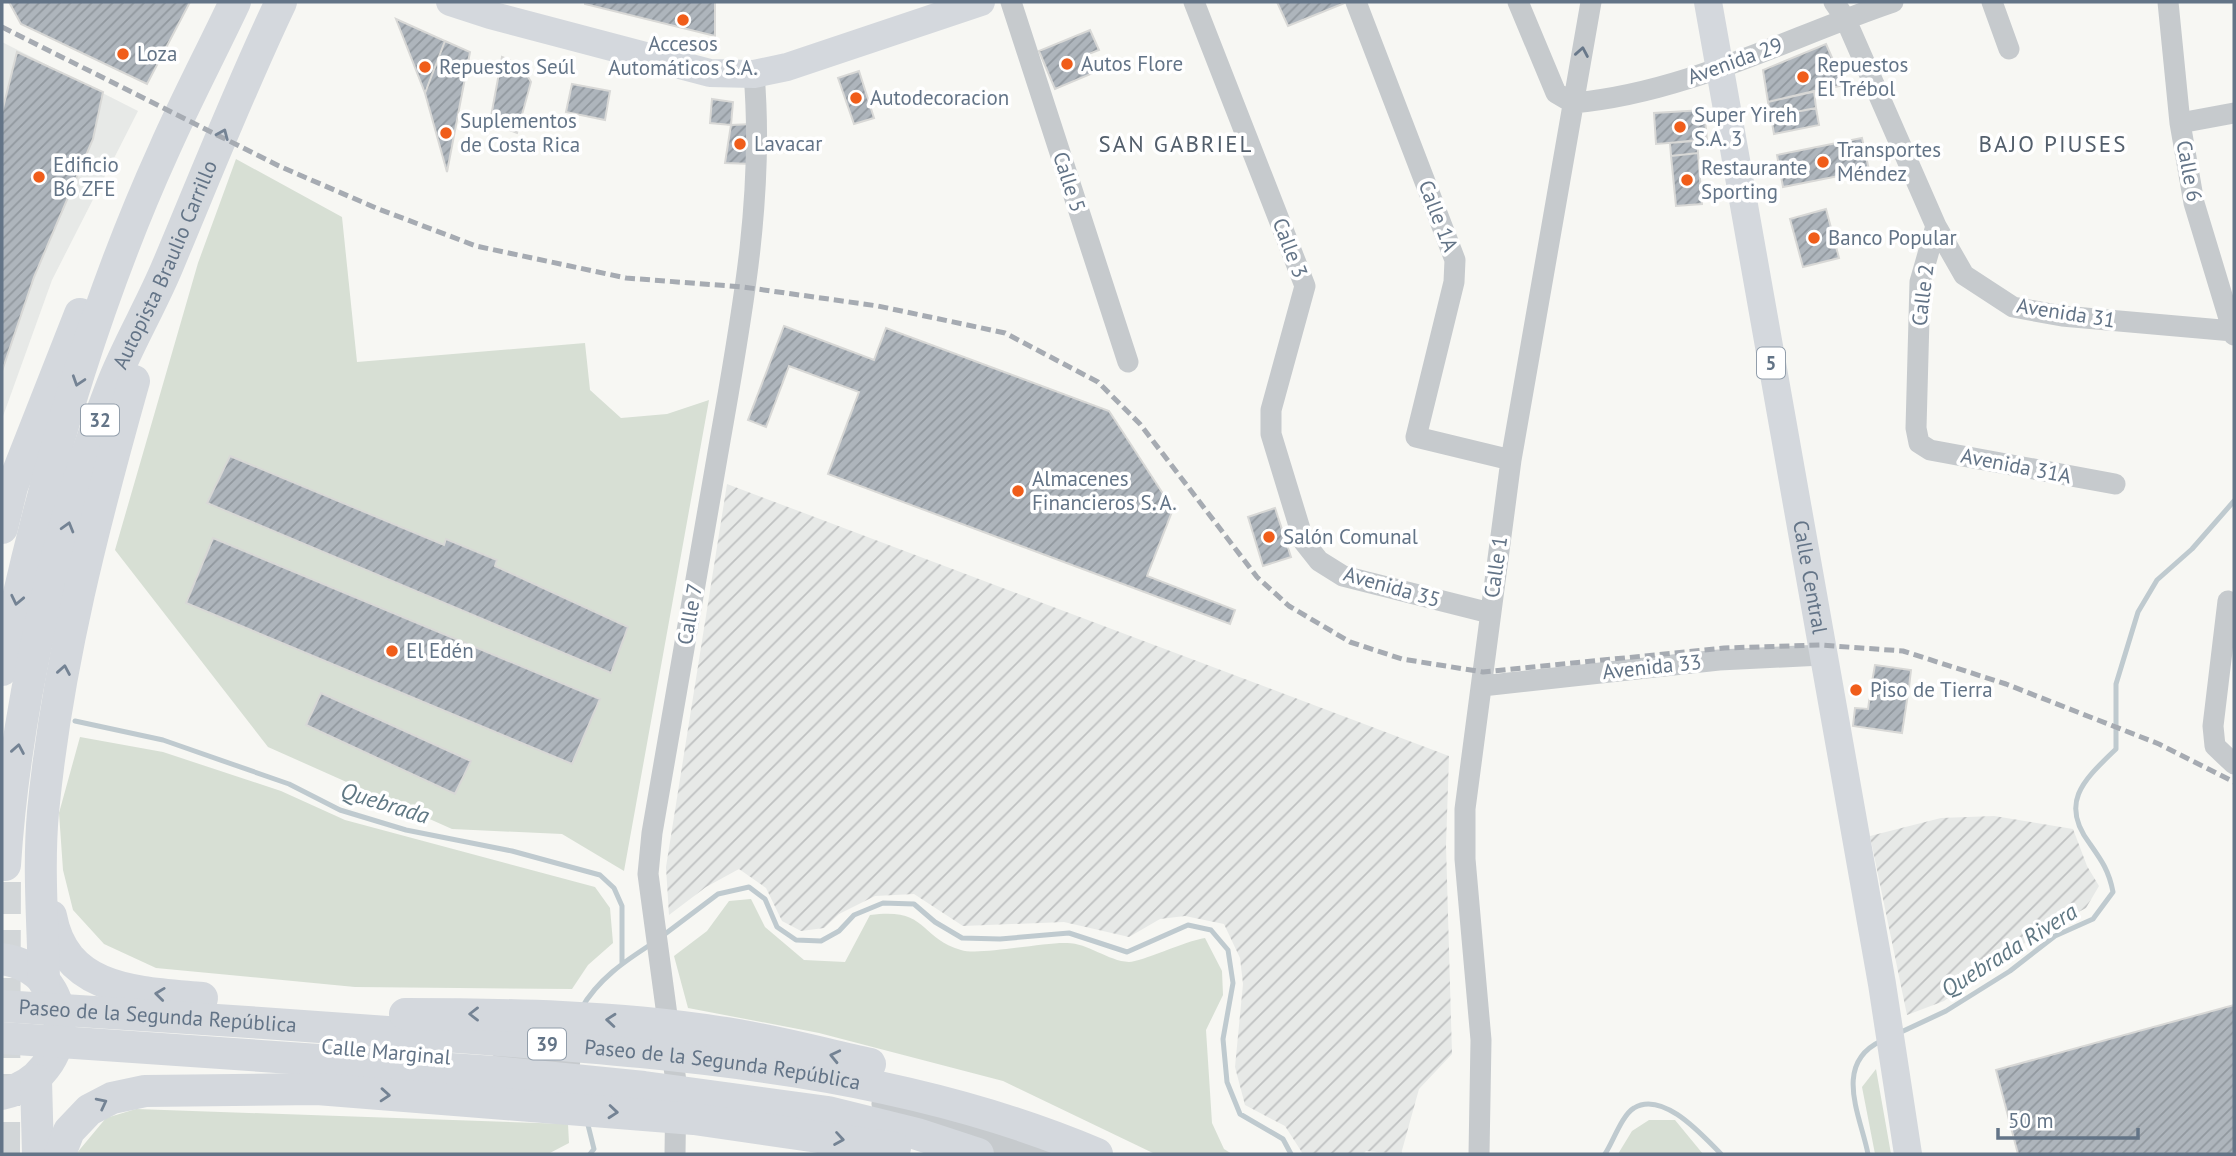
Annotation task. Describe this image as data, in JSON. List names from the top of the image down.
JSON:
{
  "streets": {
    "highway": [
      "Autopista Braulio Carrillo",
      "32",
      "Paseo de la Segunda República",
      "39"
    ],
    "main road": ["5", "Calle Central"],
    "street": [
      "Avenida 29",
      "Calle 6",
      "Calle 5",
      "Calle 1A",
      "Calle 3",
      "Calle 2",
      "Avenida 31",
      "Avenida 31A",
      "Calle 1",
      "Avenida 35",
      "Calle 7",
      "Avenida 33",
      "Calle Marginal"
    ]
  },
  "crossings": [
    ["Avenida 29", "Calle 1"],
    ["Avenida 29", "Calle Central"],
    ["Calle 6", "Avenida 31"],
    ["Calle 1A", "Calle 1"],
    ["Calle 3", "Avenida 35"],
    ["Calle 2", "Avenida 31"],
    ["Calle 2", "Avenida 31A"],
    ["Calle 1", "Avenida 35"],
    ["Calle 1", "Avenida 33"],
    ["Calle Central", "Avenida 33"],
    ["Calle 7", "Calle Marginal"]
  ],
  "districts": ["SAN GABRIEL", "BAJO PIUSES"],
  "water": ["Quebrada", "Quebrada Rivera"],
  "places": [
    "Accesos Automáticos S.A.",
    "Loza",
    "Autos Flore",
    "Repuestos Seúl",
    "Repuestos El Trébol",
    "Autodecoracion",
    "Super Yireh S.A. 3",
    "Suplementos de Costa Rica",
    "Lavacar",
    "Transportes Méndez",
    "Edificio B6 ZFE",
    "Restaurante Sporting",
    "Banco Popular",
    "Almacenes Financieros S. A.",
    "Salón Comunal",
    "El Edén",
    "Piso de Tierra"
  ],
  "scale_bar": "50 m"
}
